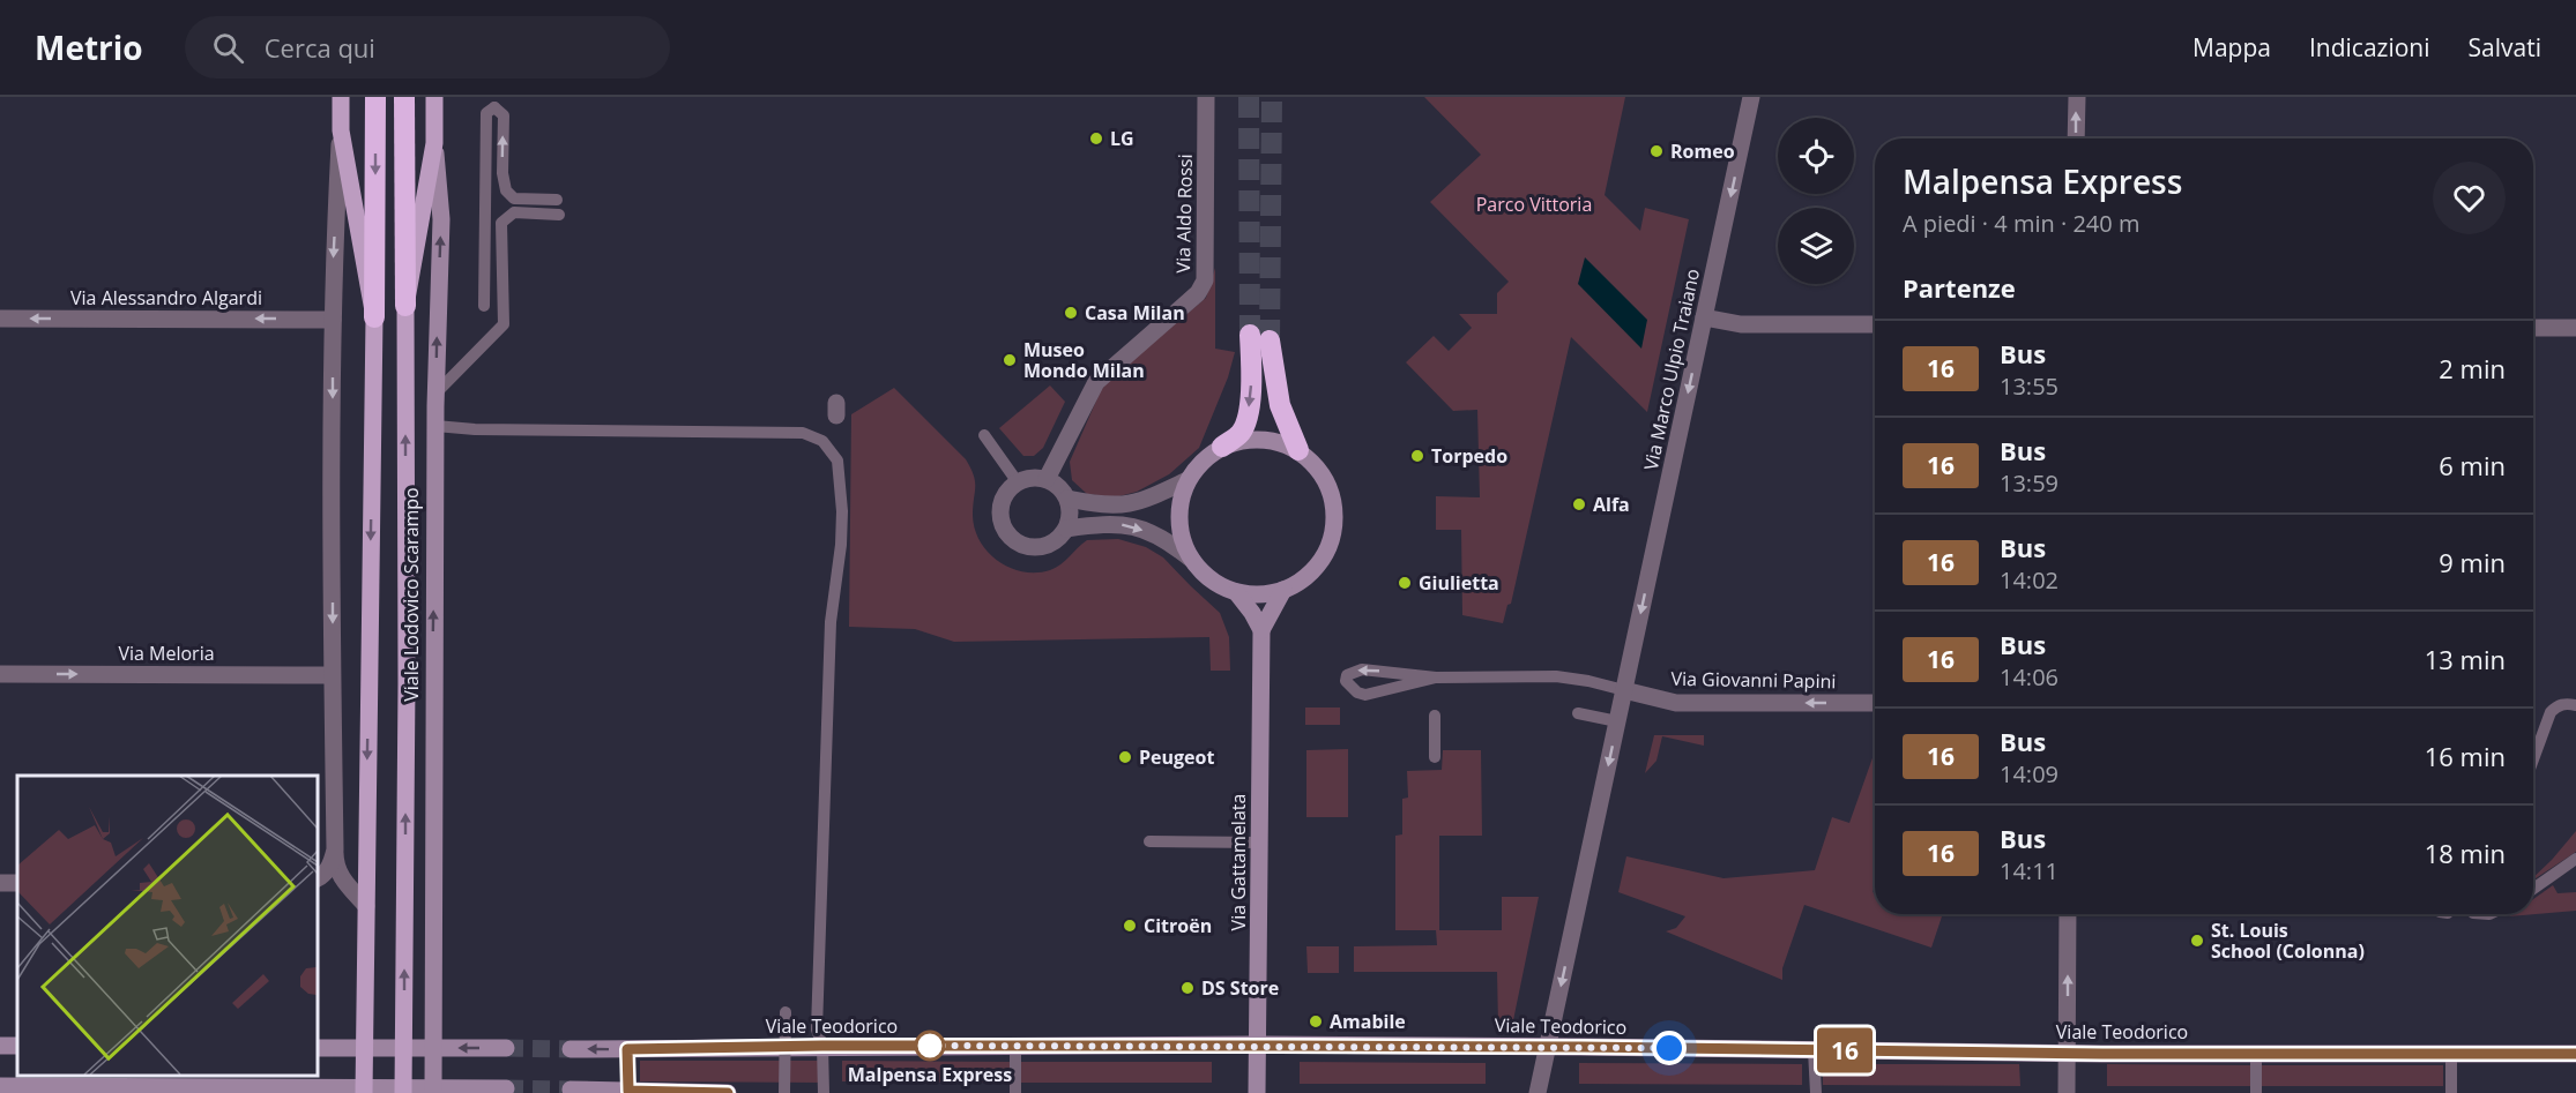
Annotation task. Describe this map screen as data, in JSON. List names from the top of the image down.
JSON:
{
  "streets": {
    "highway": ["Viale Lodovico Scarampo"],
    "street": [
      "Via Aldo Rossi",
      "Via Alessandro Algardi",
      "Via Marco Ulpio Traiano",
      "Via Meloria",
      "Via Giovanni Papini",
      "Via Gattamelata",
      "Viale Teodorico"
    ]
  },
  "crossings": [
    ["Via Marco Ulpio Traiano", "Via Giovanni Papini"],
    ["Via Marco Ulpio Traiano", "Viale Teodorico"],
    ["Via Gattamelata", "Viale Teodorico"]
  ],
  "one_way": [
    "Via Alessandro Algardi",
    "Via Marco Ulpio Traiano",
    "Viale Lodovico Scarampo",
    "Via Meloria",
    "Via Giovanni Papini"
  ],
  "parks": ["Parco Vittoria"],
  "places": [
    "LG",
    "Romeo",
    "Casa Milan",
    "Museo Mondo Milan",
    "Torpedo",
    "Alfa",
    "Giulietta",
    "Peugeot",
    "Citroën",
    "St. Louis School (Colonna)",
    "DS Store",
    "Amabile",
    "Malpensa Express"
  ],
  "lines": ["bus line 16"],
  "page": {
    "header": "Metrio",
    "search": "Cerca qui",
    "nav": ["Mappa", "Indicazioni", "Salvati"],
    "on_map": "16",
    "heading": [
      ["Malpensa Express", "A piedi · 4 min · 240 m"],
      "Partenze"
    ],
    "list": [
      {
        "mark": "16",
        "name": "Bus",
        "note": "13:55",
        "value": "2 min"
      },
      {
        "mark": "16",
        "name": "Bus",
        "note": "13:59",
        "value": "6 min"
      },
      {
        "mark": "16",
        "name": "Bus",
        "note": "14:02",
        "value": "9 min"
      },
      {
        "mark": "16",
        "name": "Bus",
        "note": "14:06",
        "value": "13 min"
      },
      {
        "mark": "16",
        "name": "Bus",
        "note": "14:09",
        "value": "16 min"
      },
      {
        "mark": "16",
        "name": "Bus",
        "note": "14:11",
        "value": "18 min"
      }
    ]
  }
}
